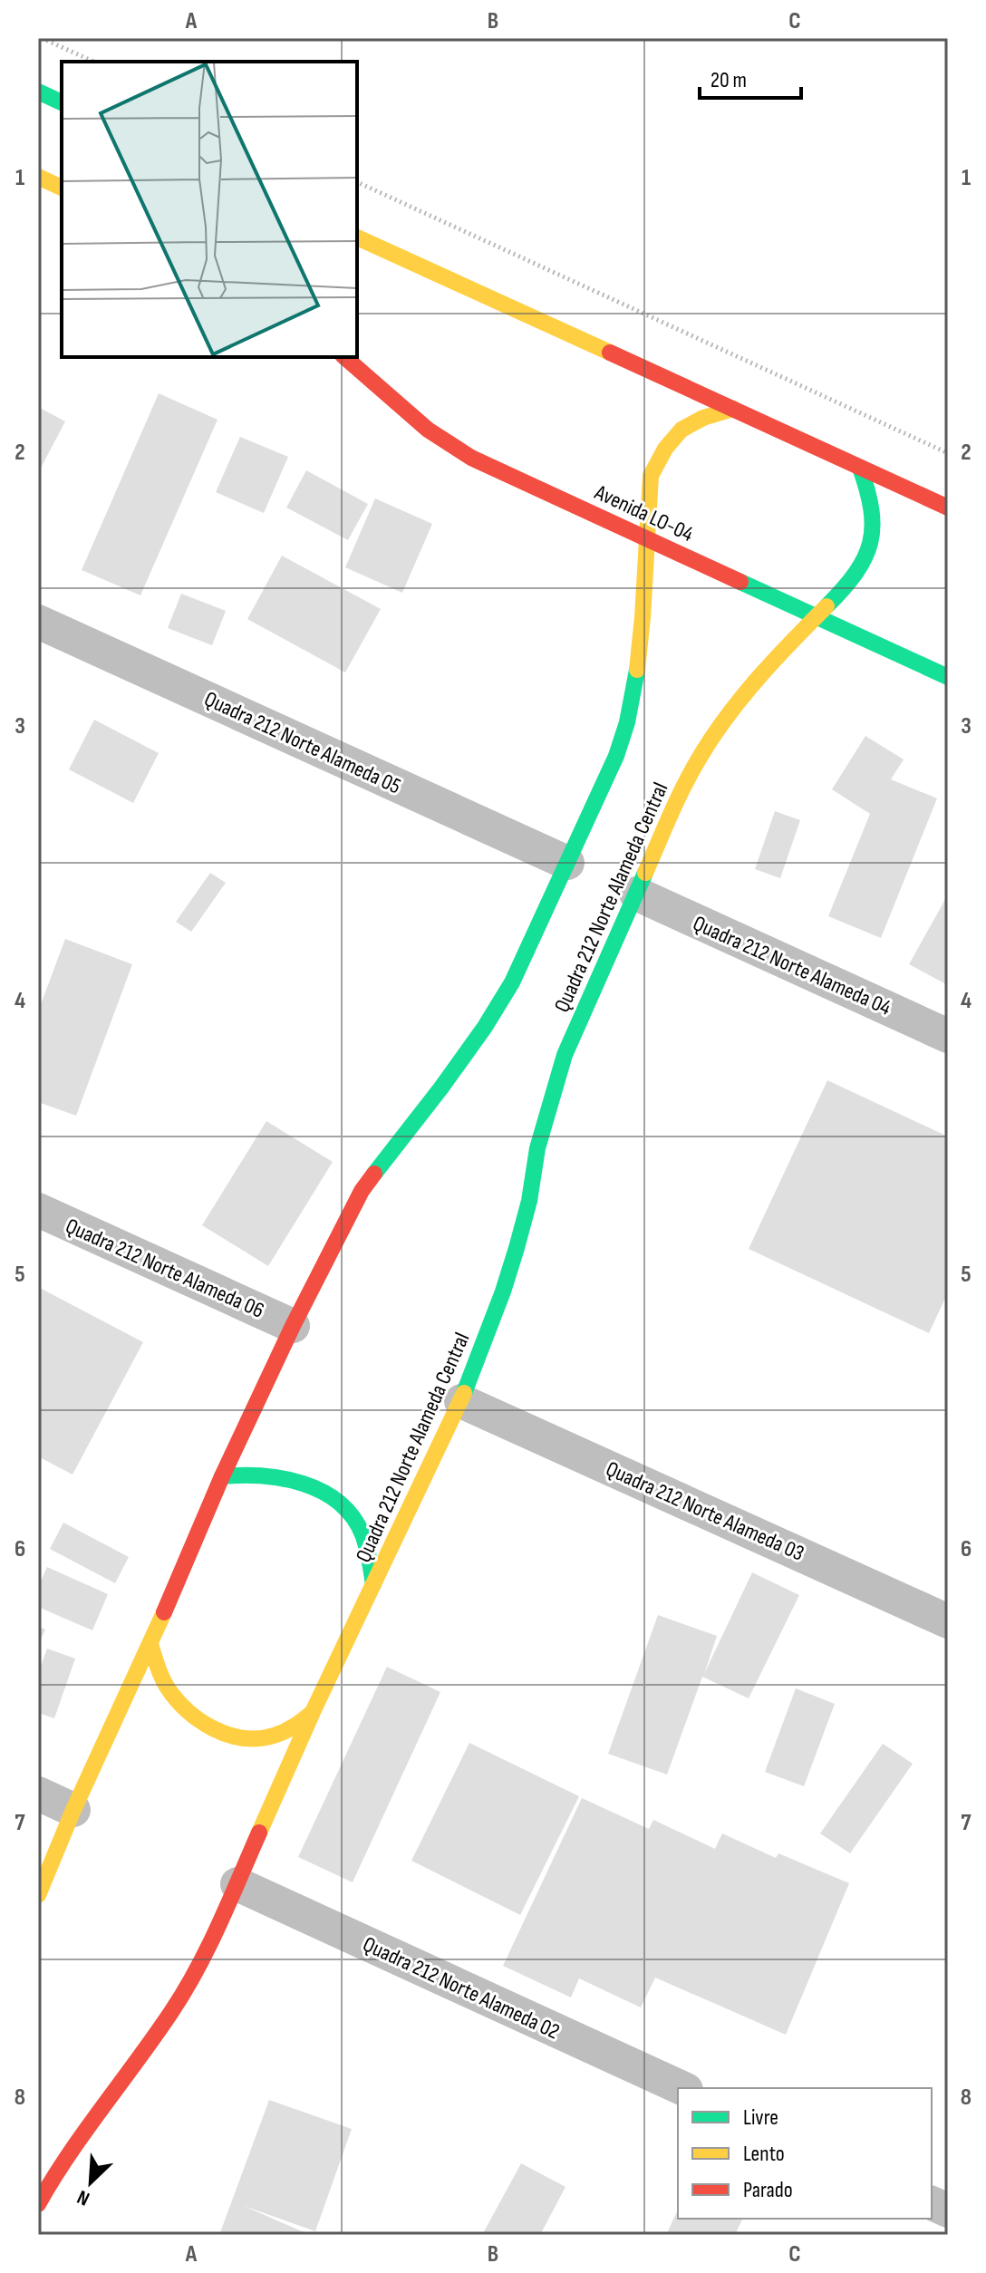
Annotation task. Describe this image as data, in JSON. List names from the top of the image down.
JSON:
{
  "streets": {
    "street": [
      "Avenida LO-04",
      "Quadra 212 Norte Alameda 05",
      "Quadra 212 Norte Alameda Central",
      "Quadra 212 Norte Alameda 04",
      "Quadra 212 Norte Alameda 06",
      "Quadra 212 Norte Alameda 03",
      "Quadra 212 Norte Alameda 02"
    ]
  },
  "crossings": [
    ["Avenida LO-04", "Quadra 212 Norte Alameda Central"],
    ["Quadra 212 Norte Alameda Central", "Quadra 212 Norte Alameda 04"],
    ["Quadra 212 Norte Alameda Central", "Quadra 212 Norte Alameda 03"],
    ["Quadra 212 Norte Alameda Central", "Quadra 212 Norte Alameda 02"]
  ],
  "legend": ["Livre", "Lento", "Parado"],
  "scale_bar": "20 m",
  "north": "bottom left",
  "grid": {
    "columns": ["A", "B", "C"],
    "rows": [
      "1",
      "2",
      "3",
      "4",
      "5",
      "6",
      "7",
      "8"
    ]
  }
}
